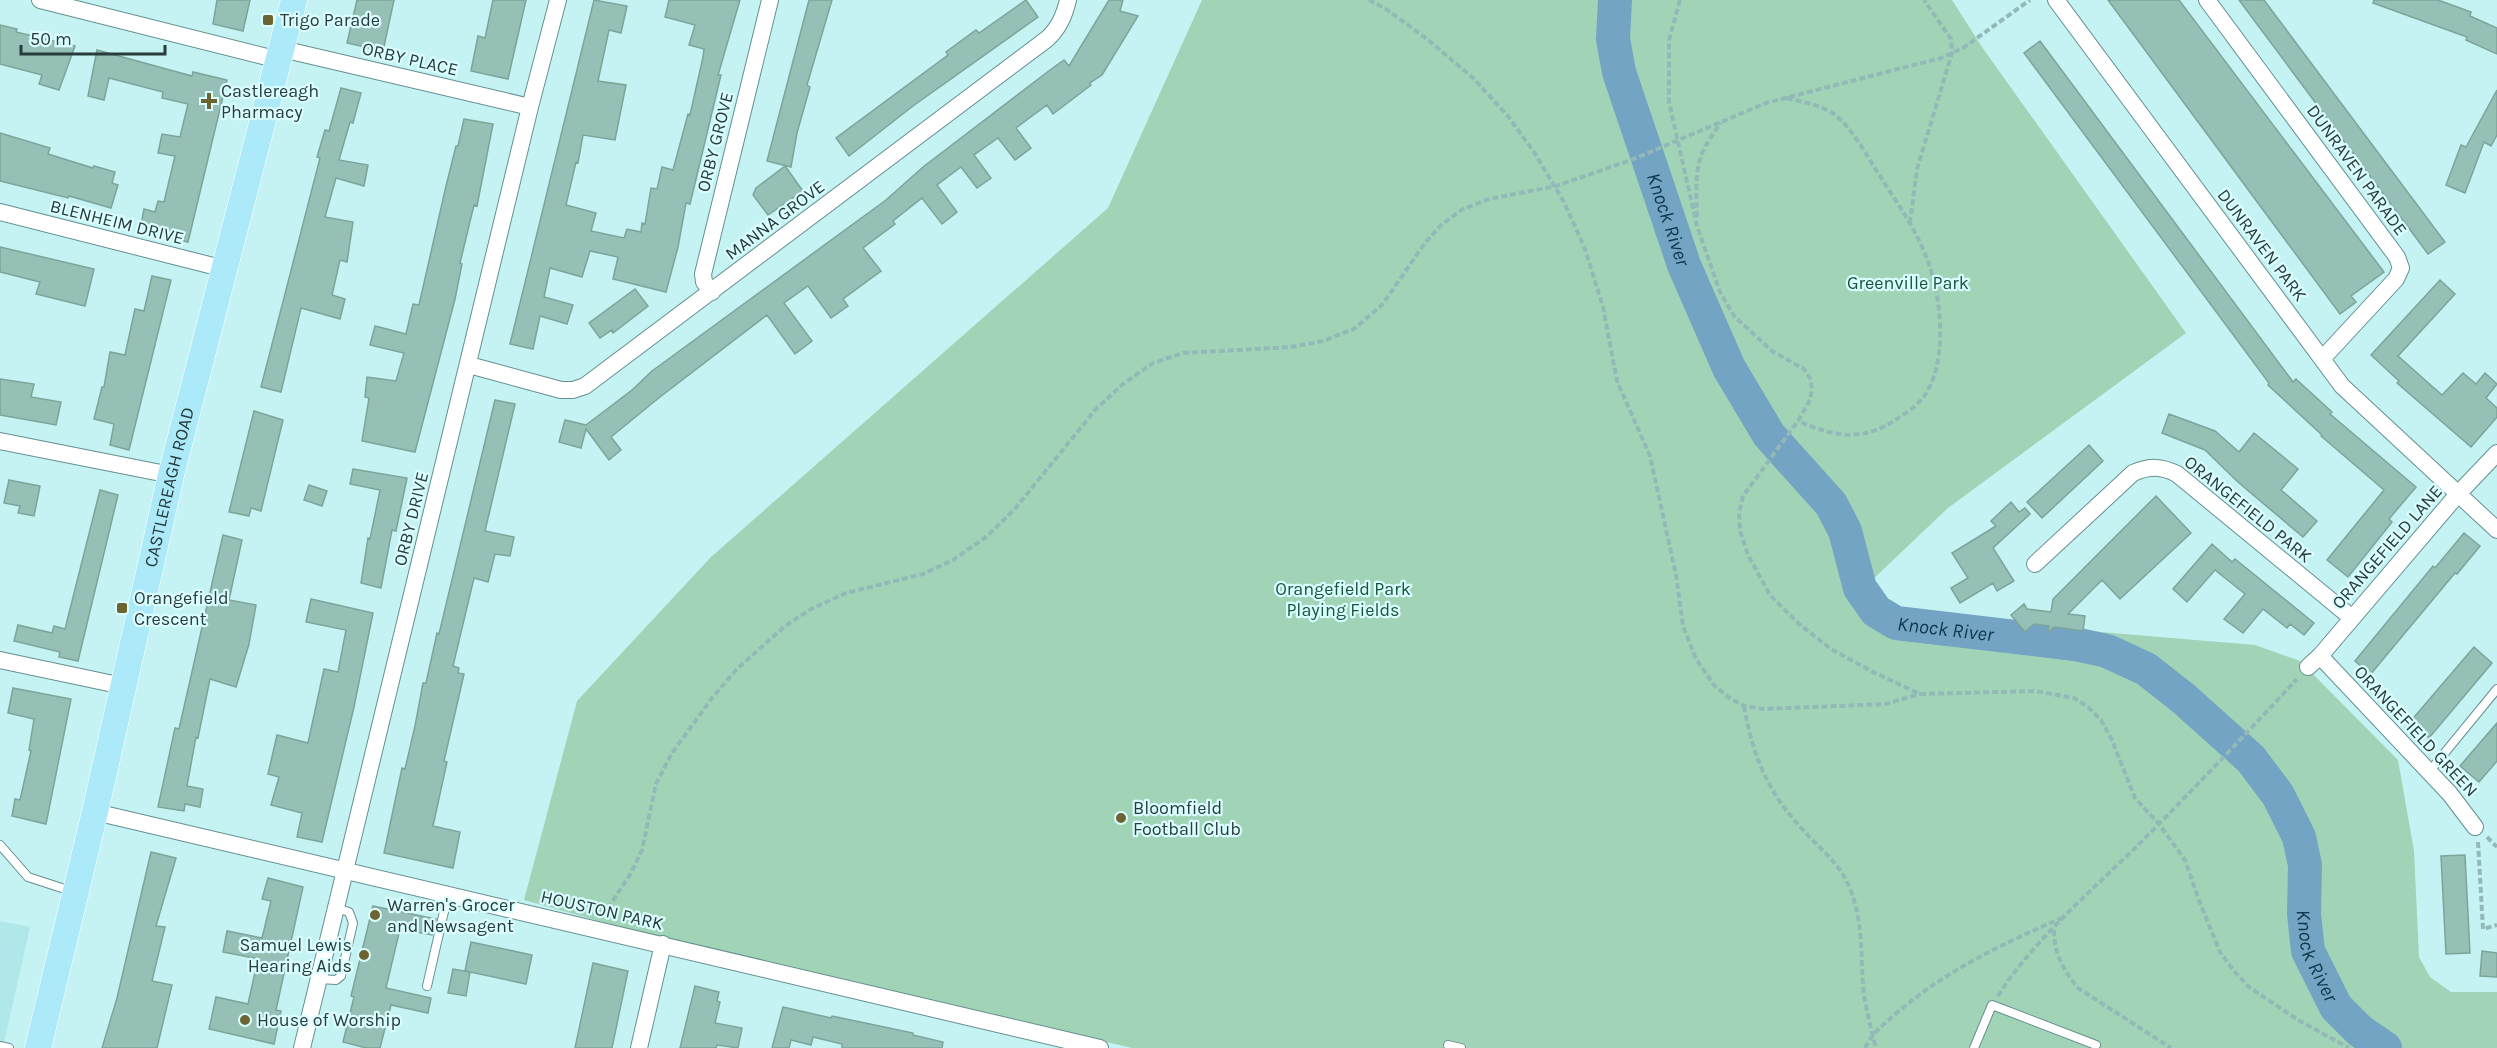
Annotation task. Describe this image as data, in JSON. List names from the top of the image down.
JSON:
{
  "streets": {
    "main road": ["CASTLEREAGH ROAD"],
    "street": [
      "ORBY PLACE",
      "ORBY GROVE",
      "DUNRAVEN PARADE",
      "MANNA GROVE",
      "BLENHEIM DRIVE",
      "DUNRAVEN PARK",
      "ORANGEFIELD PARK",
      "ORBY DRIVE",
      "ORANGEFIELD LANE",
      "ORANGEFIELD GREEN",
      "HOUSTON PARK"
    ]
  },
  "crossings": [
    ["ORBY PLACE", "CASTLEREAGH ROAD"],
    ["ORBY PLACE", "ORBY DRIVE"],
    ["ORBY GROVE", "MANNA GROVE"],
    ["DUNRAVEN PARADE", "DUNRAVEN PARK"],
    ["MANNA GROVE", "ORBY DRIVE"],
    ["BLENHEIM DRIVE", "CASTLEREAGH ROAD"],
    ["DUNRAVEN PARK", "ORANGEFIELD LANE"],
    ["CASTLEREAGH ROAD", "HOUSTON PARK"],
    ["ORANGEFIELD PARK", "ORANGEFIELD LANE"],
    ["ORBY DRIVE", "HOUSTON PARK"],
    ["ORANGEFIELD LANE", "ORANGEFIELD GREEN"]
  ],
  "water": ["Knock River"],
  "parks": ["Greenville Park", "Orangefield Park Playing Fields"],
  "places": {
    "transit": ["Trigo Parade", "Orangefield Crescent"],
    "health": ["Castlereagh Pharmacy"],
    "other": [
      "Bloomfield Football Club",
      "Warren's Grocer and Newsagent",
      "Samuel Lewis Hearing Aids",
      "House of Worship"
    ]
  },
  "scale_bar": "50 m"
}
